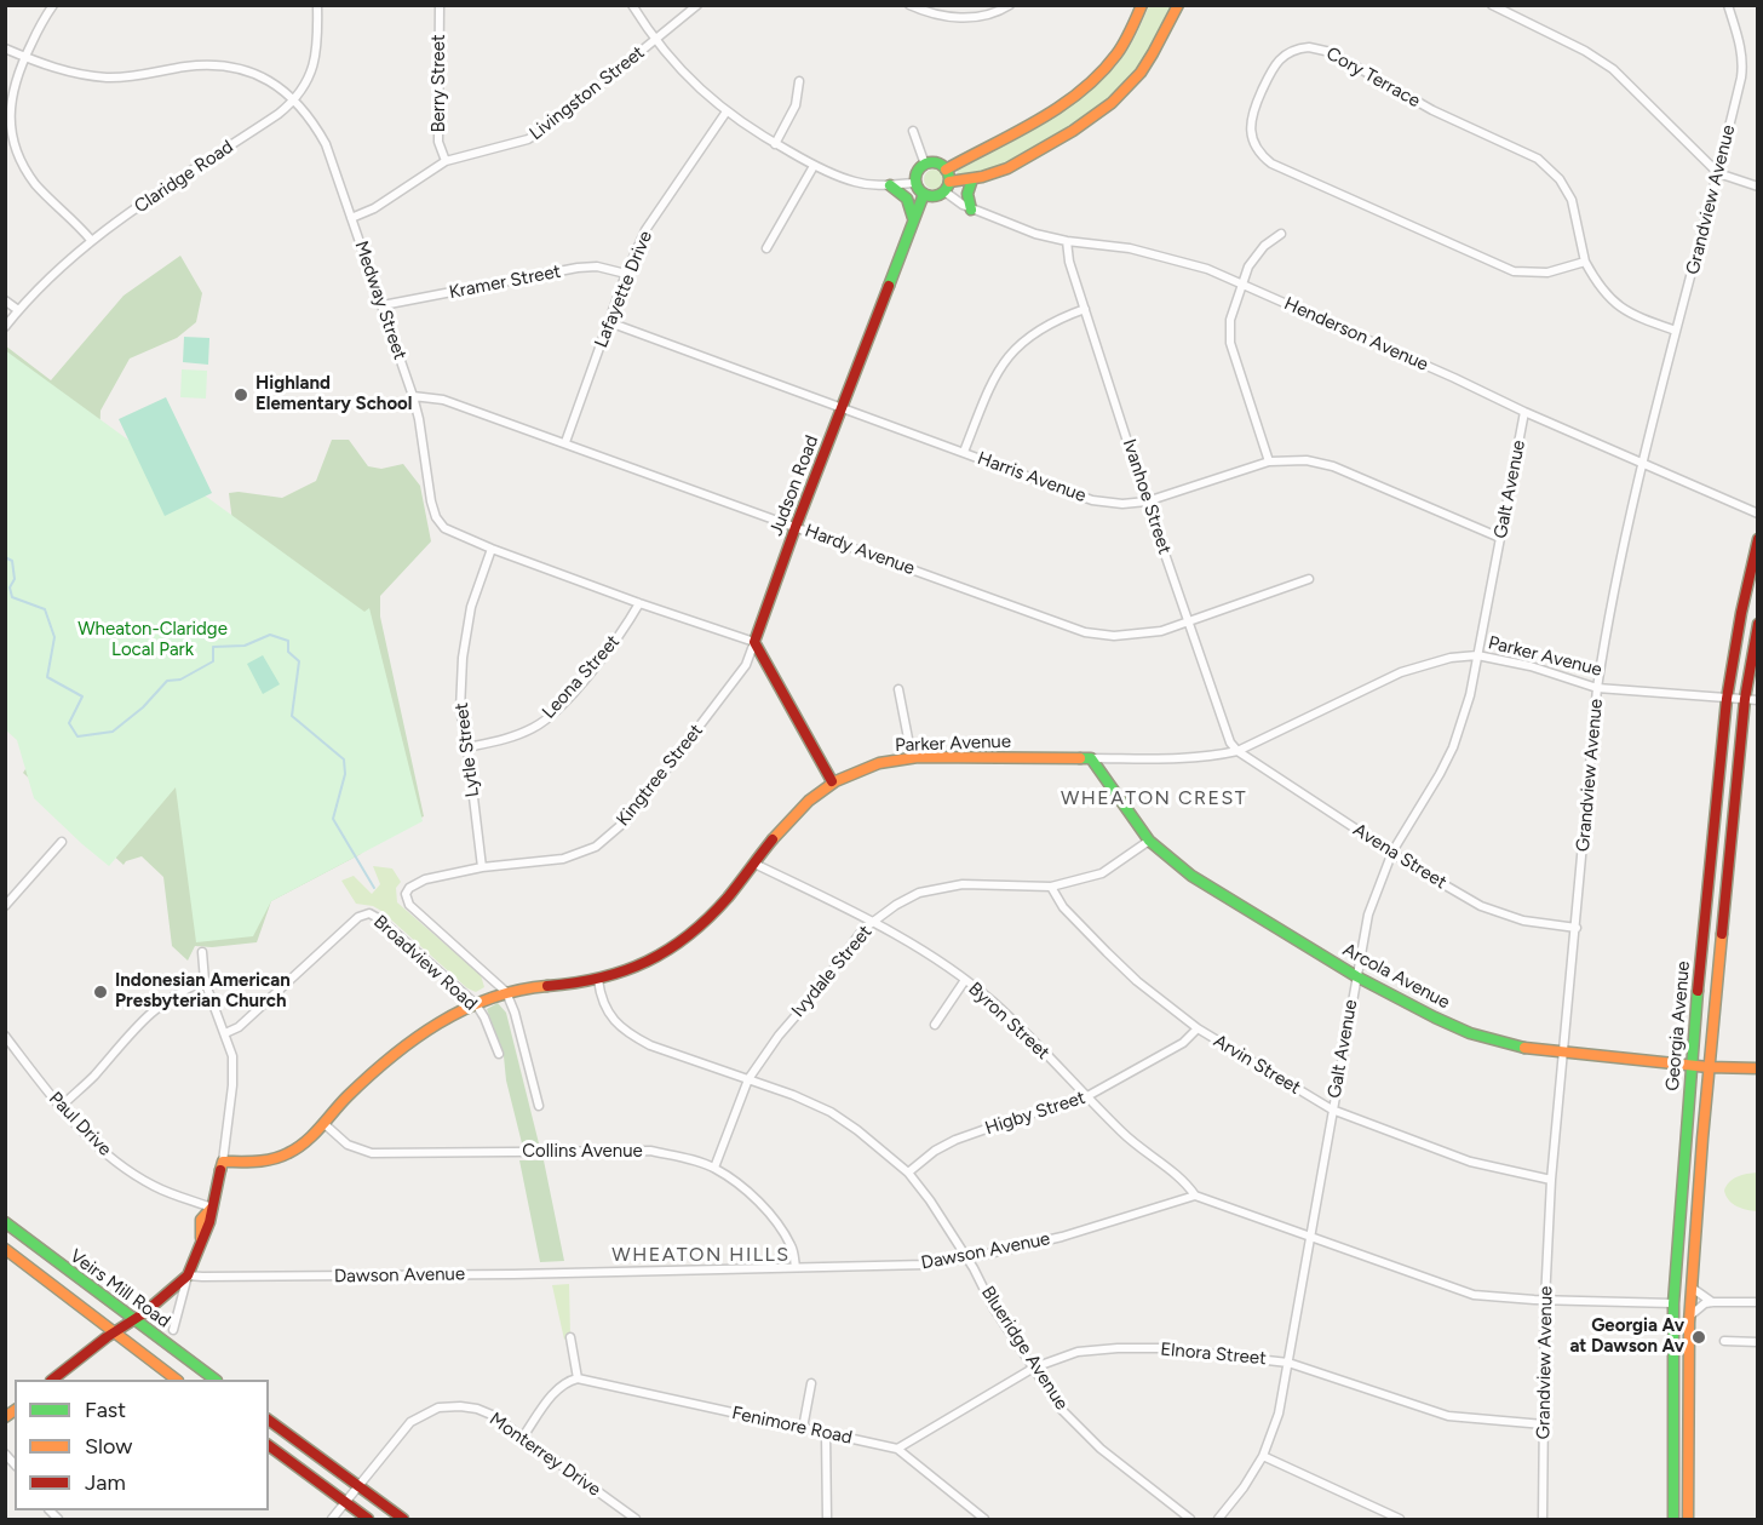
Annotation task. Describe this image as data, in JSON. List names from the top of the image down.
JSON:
{
  "streets": {
    "street": [
      "Cory Terrace",
      "Berry Street",
      "Livingston Street",
      "Claridge Road",
      "Grandview Avenue",
      "Kramer Street",
      "Lafayette Drive",
      "Medway Street",
      "Henderson Avenue",
      "Harris Avenue",
      "Judson Road",
      "Galt Avenue",
      "Ivanhoe Street",
      "Hardy Avenue",
      "Parker Avenue",
      "Leona Street",
      "Lytle Street",
      "Kingtree Street",
      "Avena Street",
      "Broadview Road",
      "Ivydale Street",
      "Arcola Avenue",
      "Byron Street",
      "Georgia Avenue",
      "Arvin Street",
      "Higby Street",
      "Paul Drive",
      "Collins Avenue",
      "Dawson Avenue",
      "Veirs Mill Road",
      "Blueridge Avenue",
      "Elnora Street",
      "Fenimore Road",
      "Monterrey Drive"
    ]
  },
  "crossings": [
    ["Cory Terrace", "Grandview Avenue"],
    ["Berry Street", "Livingston Street"],
    ["Livingston Street", "Medway Street"],
    ["Claridge Road", "Medway Street"],
    ["Grandview Avenue", "Henderson Avenue"],
    ["Grandview Avenue", "Parker Avenue"],
    ["Grandview Avenue", "Avena Street"],
    ["Grandview Avenue", "Arcola Avenue"],
    ["Grandview Avenue", "Arvin Street"],
    ["Grandview Avenue", "Elnora Street"],
    ["Kramer Street", "Lafayette Drive"],
    ["Kramer Street", "Medway Street"],
    ["Lafayette Drive", "Harris Avenue"],
    ["Lafayette Drive", "Hardy Avenue"],
    ["Medway Street", "Judson Road"],
    ["Medway Street", "Hardy Avenue"],
    ["Medway Street", "Leona Street"],
    ["Medway Street", "Lytle Street"],
    ["Medway Street", "Kingtree Street"],
    ["Henderson Avenue", "Judson Road"],
    ["Henderson Avenue", "Galt Avenue"],
    ["Henderson Avenue", "Ivanhoe Street"],
    ["Harris Avenue", "Judson Road"],
    ["Harris Avenue", "Galt Avenue"],
    ["Harris Avenue", "Ivanhoe Street"],
    ["Judson Road", "Hardy Avenue"],
    ["Judson Road", "Kingtree Street"],
    ["Galt Avenue", "Parker Avenue"],
    ["Galt Avenue", "Avena Street"],
    ["Galt Avenue", "Arcola Avenue"],
    ["Galt Avenue", "Arvin Street"],
    ["Galt Avenue", "Elnora Street"],
    ["Ivanhoe Street", "Hardy Avenue"],
    ["Ivanhoe Street", "Parker Avenue"],
    ["Ivanhoe Street", "Avena Street"],
    ["Parker Avenue", "Avena Street"],
    ["Parker Avenue", "Broadview Road"],
    ["Parker Avenue", "Arcola Avenue"],
    ["Parker Avenue", "Byron Street"],
    ["Parker Avenue", "Georgia Avenue"],
    ["Parker Avenue", "Collins Avenue"],
    ["Parker Avenue", "Blueridge Avenue"],
    ["Leona Street", "Lytle Street"],
    ["Lytle Street", "Kingtree Street"],
    ["Kingtree Street", "Broadview Road"],
    ["Ivydale Street", "Arcola Avenue"],
    ["Ivydale Street", "Byron Street"],
    ["Ivydale Street", "Arvin Street"],
    ["Ivydale Street", "Collins Avenue"],
    ["Ivydale Street", "Blueridge Avenue"],
    ["Arcola Avenue", "Georgia Avenue"],
    ["Byron Street", "Higby Street"],
    ["Byron Street", "Dawson Avenue"],
    ["Arvin Street", "Higby Street"],
    ["Higby Street", "Blueridge Avenue"],
    ["Collins Avenue", "Dawson Avenue"],
    ["Dawson Avenue", "Blueridge Avenue"],
    ["Blueridge Avenue", "Elnora Street"],
    ["Elnora Street", "Fenimore Road"]
  ],
  "districts": ["WHEATON CREST", "WHEATON HILLS"],
  "parks": ["Wheaton-Claridge Local Park"],
  "places": ["Highland Elementary School", "Indonesian American Presbyterian Church", "Georgia Av at Dawson Av"],
  "legend": ["Fast", "Slow", "Jam"]
}
